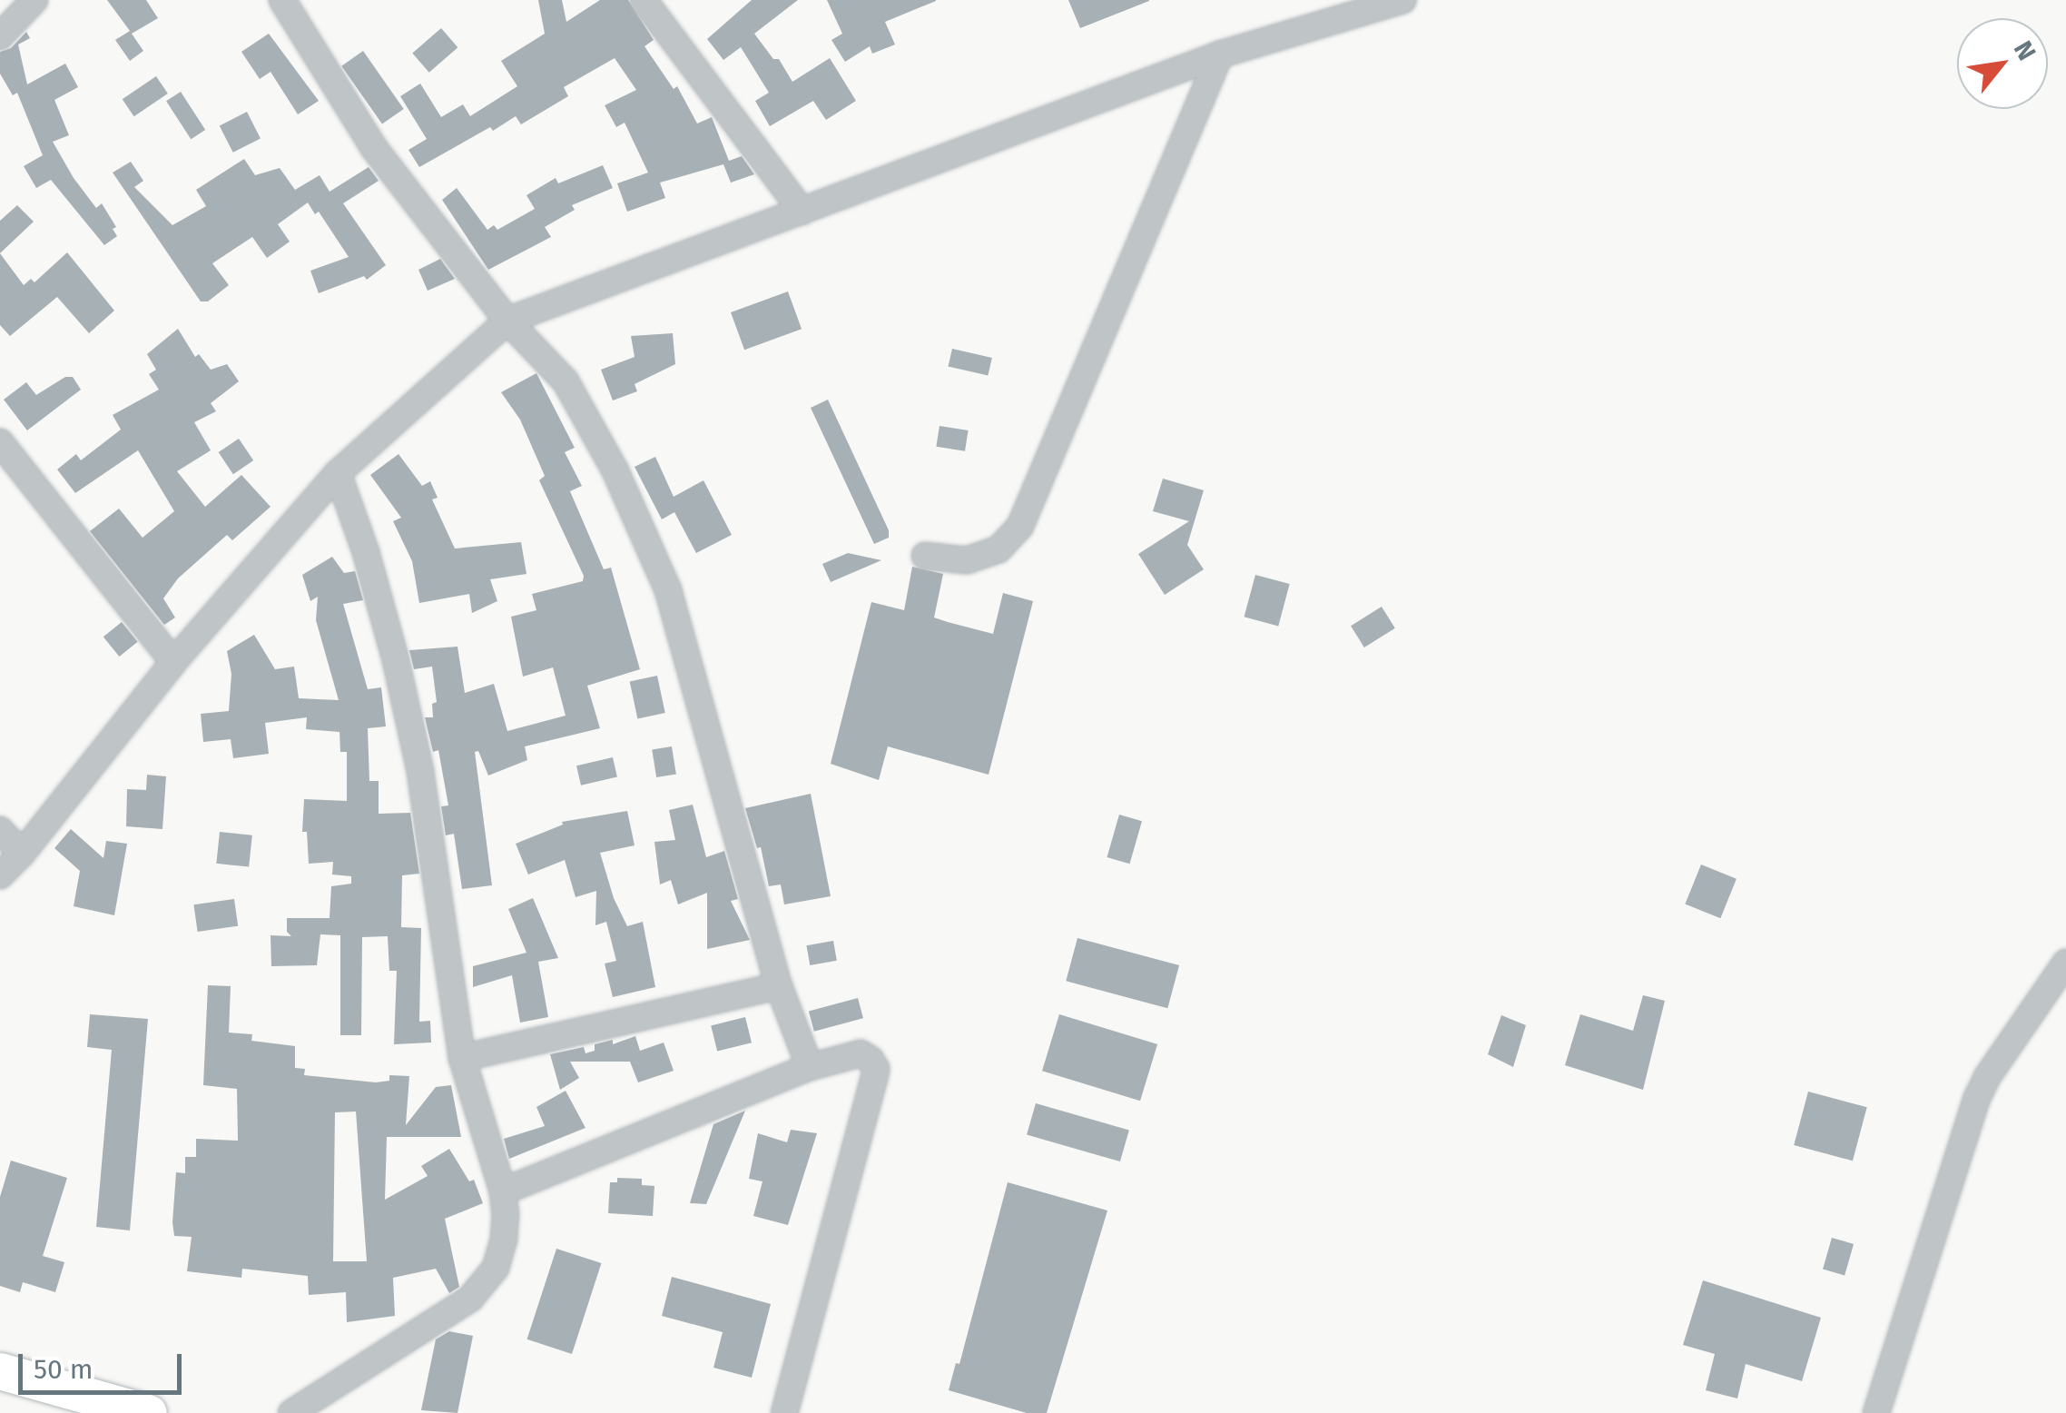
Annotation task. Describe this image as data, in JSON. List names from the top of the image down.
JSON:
{
  "scale_bar": "50 m",
  "north": "top right"
}
